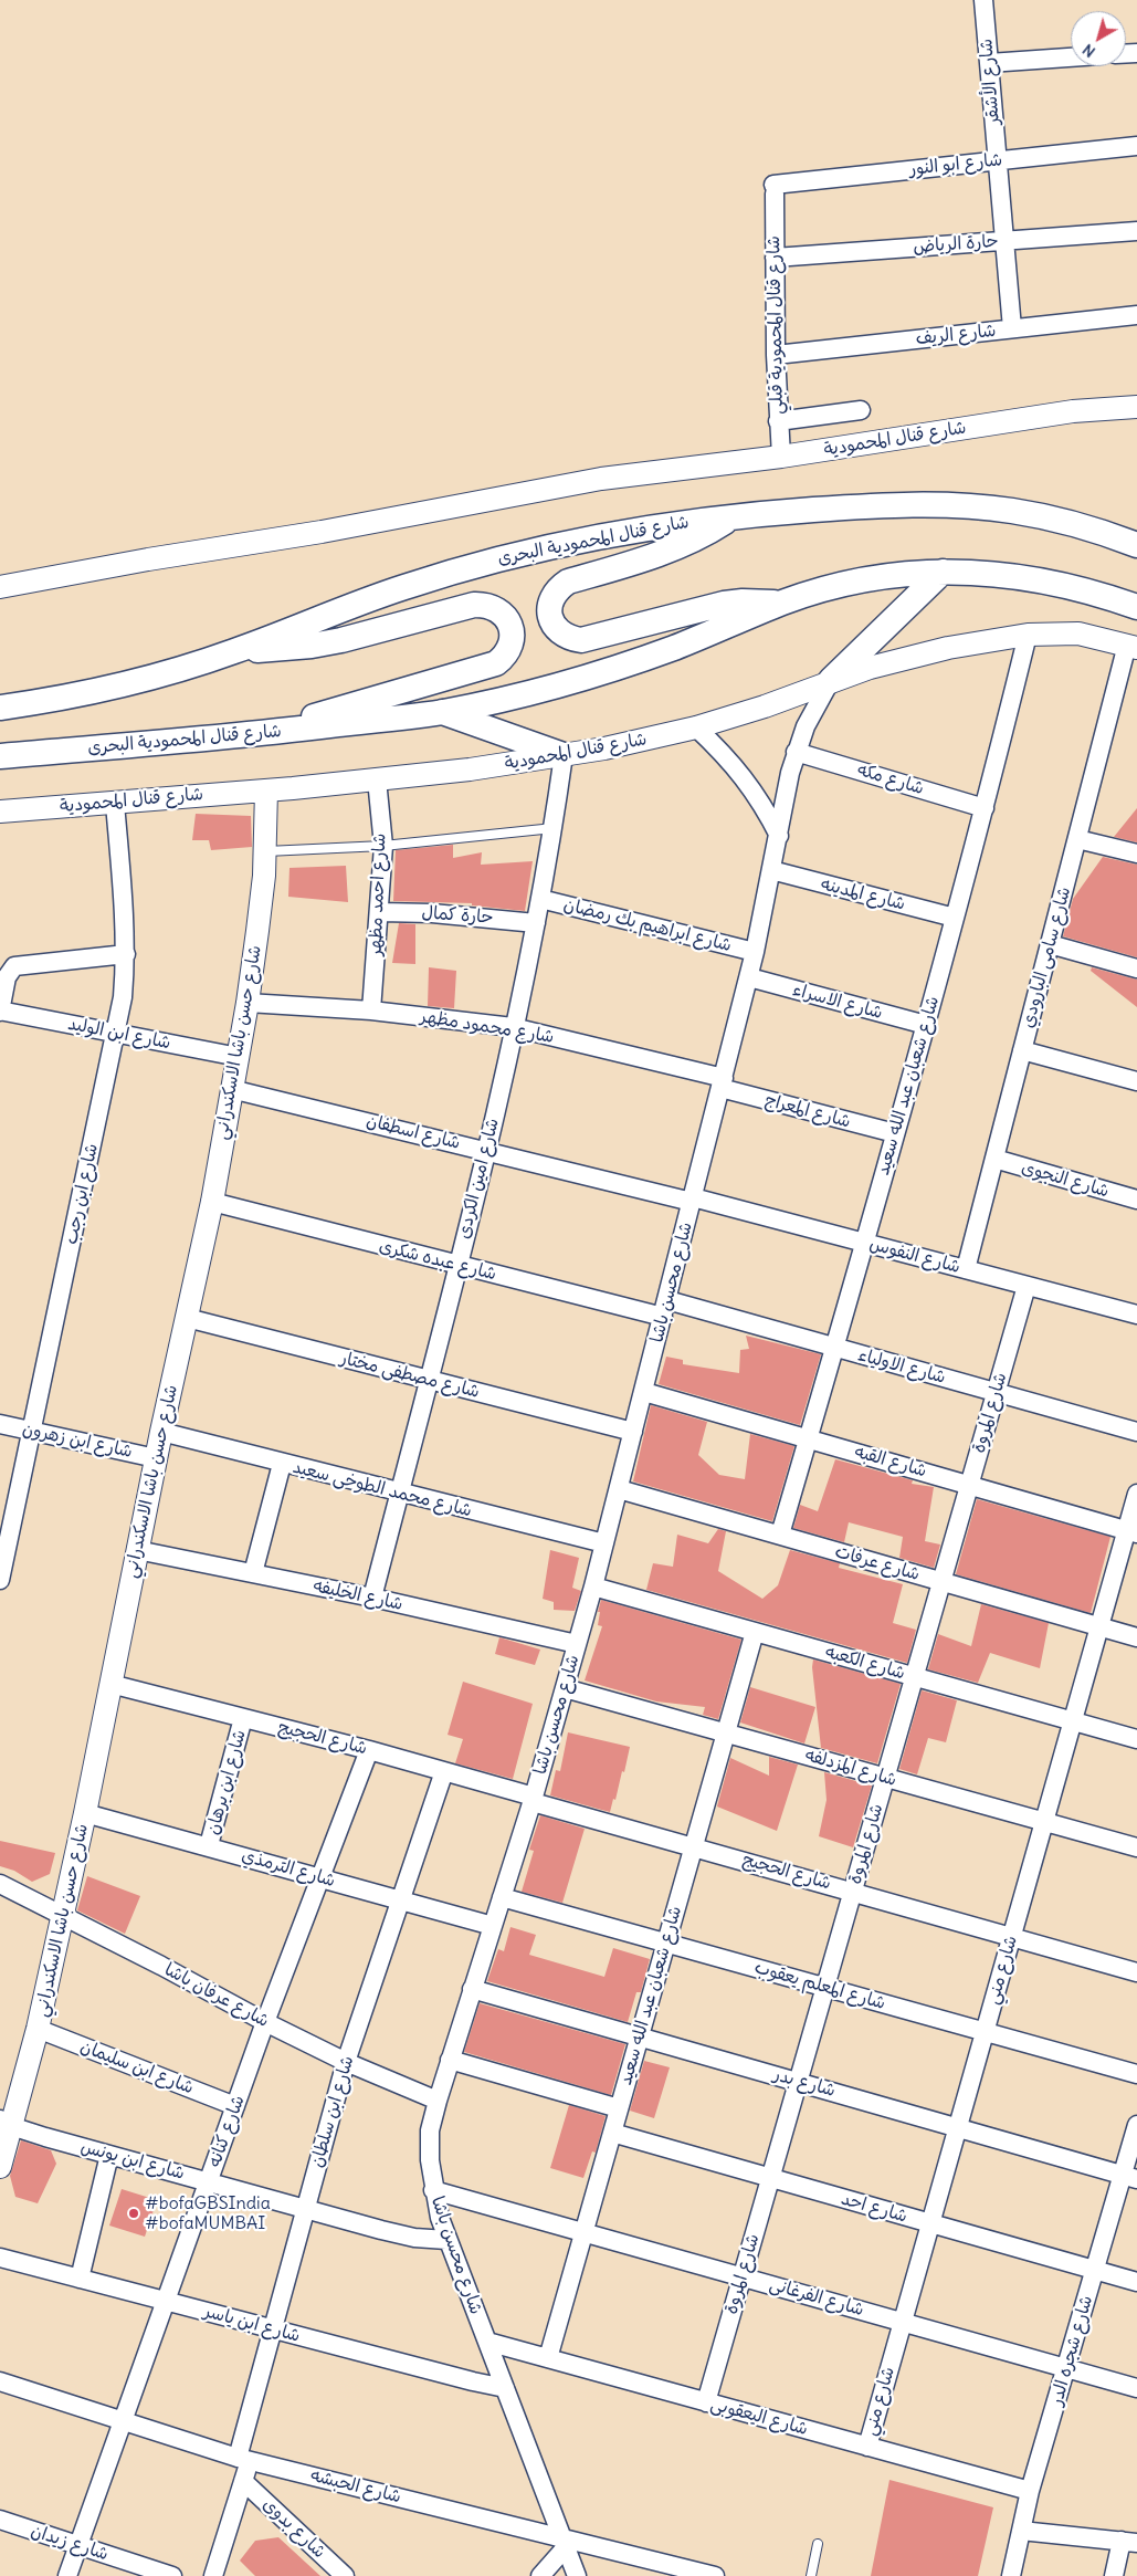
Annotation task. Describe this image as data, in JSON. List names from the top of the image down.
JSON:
{
  "streets": {
    "main road": ["شارع قنال المحمودية البحرى"],
    "street": [
      "شارع الأشقر",
      "شارع ابو النور",
      "حارة الرياض",
      "شارع قنال المحمودية قبلي",
      "شارع الريف",
      "شارع قنال المحمودية",
      "شارع مكه",
      "شارع احمد مظهر",
      "شارع المدينه",
      "حارة كمال",
      "شارع ابراهيم بك رمضان",
      "شارع سامى البارودي",
      "شارع الاسراء",
      "شارع محمود مظهر",
      "شارع ابن الوليد",
      "شارع حسن باشا الاسكندراني",
      "شارع شعبان عبد الله سعيد",
      "شارع المعراج",
      "شارع اسطفان",
      "شارع امين الكردى",
      "شارع النجوى",
      "شارع ابن رجب",
      "شارع النفوس",
      "شارع عبده شكرى",
      "شارع محسن باشا",
      "شارع الاولياء",
      "شارع مصطفى مختار",
      "شارع المروة",
      "شارع ابن زهرون",
      "شارع القبه",
      "شارع محمد الطوخى سعيد",
      "شارع عرفات",
      "شارع الخليفه",
      "شارع الكعبه",
      "شارع الحجيج",
      "شارع المزدلفه",
      "شارع ابن برهان",
      "شارع الترمذي",
      "شارع مني",
      "شارع المعلم يعقوب",
      "شارع عرفان باشا",
      "شارع ابن سليمان",
      "شارع بدر",
      "شارع ابن سلطان",
      "شارع كنانه",
      "شارع ابن يونس",
      "شارع احد",
      "شارع الفرغانى",
      "شارع ابن ياسر",
      "شارع شجره الدر",
      "شارع اليعقوبى",
      "شارع الحبشه",
      "شارع بدوى",
      "شارع زيدان"
    ]
  },
  "crossings": [
    ["شارع الأشقر", "شارع ابو النور"],
    ["شارع الأشقر", "حارة الرياض"],
    ["شارع الأشقر", "شارع الريف"],
    ["شارع ابو النور", "شارع قنال المحمودية قبلي"],
    ["حارة الرياض", "شارع قنال المحمودية قبلي"],
    ["شارع قنال المحمودية قبلي", "شارع الريف"],
    ["شارع قنال المحمودية قبلي", "شارع قنال المحمودية"],
    ["شارع قنال المحمودية", "شارع احمد مظهر"],
    ["شارع قنال المحمودية", "شارع سامى البارودي"],
    ["شارع قنال المحمودية", "شارع حسن باشا الاسكندراني"],
    ["شارع قنال المحمودية", "شارع شعبان عبد الله سعيد"],
    ["شارع قنال المحمودية", "شارع امين الكردى"],
    ["شارع قنال المحمودية", "شارع ابن رجب"],
    ["شارع قنال المحمودية", "شارع محسن باشا"],
    ["شارع مكه", "شارع شعبان عبد الله سعيد"],
    ["شارع مكه", "شارع محسن باشا"],
    ["شارع احمد مظهر", "حارة كمال"],
    ["شارع احمد مظهر", "شارع محمود مظهر"],
    ["شارع المدينه", "شارع شعبان عبد الله سعيد"],
    ["شارع المدينه", "شارع محسن باشا"],
    ["حارة كمال", "شارع امين الكردى"],
    ["شارع ابراهيم بك رمضان", "شارع امين الكردى"],
    ["شارع ابراهيم بك رمضان", "شارع محسن باشا"],
    ["شارع سامى البارودي", "شارع النجوى"],
    ["شارع سامى البارودي", "شارع النفوس"],
    ["شارع الاسراء", "شارع شعبان عبد الله سعيد"],
    ["شارع الاسراء", "شارع محسن باشا"],
    ["شارع محمود مظهر", "شارع حسن باشا الاسكندراني"],
    ["شارع محمود مظهر", "شارع المعراج"],
    ["شارع محمود مظهر", "شارع امين الكردى"],
    ["شارع محمود مظهر", "شارع محسن باشا"],
    ["شارع ابن الوليد", "شارع حسن باشا الاسكندراني"],
    ["شارع ابن الوليد", "شارع ابن رجب"],
    ["شارع حسن باشا الاسكندراني", "شارع اسطفان"],
    ["شارع حسن باشا الاسكندراني", "شارع عبده شكرى"],
    ["شارع حسن باشا الاسكندراني", "شارع مصطفى مختار"],
    ["شارع حسن باشا الاسكندراني", "شارع ابن زهرون"],
    ["شارع حسن باشا الاسكندراني", "شارع محمد الطوخى سعيد"],
    ["شارع حسن باشا الاسكندراني", "شارع الخليفه"],
    ["شارع حسن باشا الاسكندراني", "شارع الحجيج"],
    ["شارع حسن باشا الاسكندراني", "شارع الترمذي"],
    ["شارع حسن باشا الاسكندراني", "شارع عرفان باشا"],
    ["شارع حسن باشا الاسكندراني", "شارع ابن سليمان"],
    ["شارع حسن باشا الاسكندراني", "شارع ابن يونس"],
    ["شارع شعبان عبد الله سعيد", "شارع المعراج"],
    ["شارع شعبان عبد الله سعيد", "شارع النفوس"],
    ["شارع شعبان عبد الله سعيد", "شارع الاولياء"],
    ["شارع شعبان عبد الله سعيد", "شارع القبه"],
    ["شارع شعبان عبد الله سعيد", "شارع عرفات"],
    ["شارع شعبان عبد الله سعيد", "شارع الكعبه"],
    ["شارع شعبان عبد الله سعيد", "شارع الحجيج"],
    ["شارع شعبان عبد الله سعيد", "شارع المزدلفه"],
    ["شارع شعبان عبد الله سعيد", "شارع المعلم يعقوب"],
    ["شارع شعبان عبد الله سعيد", "شارع بدر"],
    ["شارع شعبان عبد الله سعيد", "شارع احد"],
    ["شارع شعبان عبد الله سعيد", "شارع الفرغانى"],
    ["شارع شعبان عبد الله سعيد", "شارع اليعقوبى"],
    ["شارع المعراج", "شارع محسن باشا"],
    ["شارع اسطفان", "شارع امين الكردى"],
    ["شارع اسطفان", "شارع النفوس"],
    ["شارع اسطفان", "شارع محسن باشا"],
    ["شارع امين الكردى", "شارع عبده شكرى"],
    ["شارع امين الكردى", "شارع مصطفى مختار"],
    ["شارع امين الكردى", "شارع محمد الطوخى سعيد"],
    ["شارع امين الكردى", "شارع الخليفه"],
    ["شارع ابن رجب", "شارع ابن زهرون"],
    ["شارع النفوس", "شارع محسن باشا"],
    ["شارع النفوس", "شارع المروة"],
    ["شارع عبده شكرى", "شارع محسن باشا"],
    ["شارع عبده شكرى", "شارع الاولياء"],
    ["شارع محسن باشا", "شارع الاولياء"],
    ["شارع محسن باشا", "شارع مصطفى مختار"],
    ["شارع محسن باشا", "شارع القبه"],
    ["شارع محسن باشا", "شارع محمد الطوخى سعيد"],
    ["شارع محسن باشا", "شارع عرفات"],
    ["شارع محسن باشا", "شارع الخليفه"],
    ["شارع محسن باشا", "شارع الكعبه"],
    ["شارع محسن باشا", "شارع الحجيج"],
    ["شارع محسن باشا", "شارع المزدلفه"],
    ["شارع محسن باشا", "شارع الترمذي"],
    ["شارع محسن باشا", "شارع المعلم يعقوب"],
    ["شارع محسن باشا", "شارع عرفان باشا"],
    ["شارع محسن باشا", "شارع بدر"],
    ["شارع محسن باشا", "شارع ابن يونس"],
    ["شارع محسن باشا", "شارع الفرغانى"],
    ["شارع محسن باشا", "شارع ابن ياسر"],
    ["شارع محسن باشا", "شارع اليعقوبى"],
    ["شارع محسن باشا", "شارع الحبشه"],
    ["شارع الاولياء", "شارع المروة"],
    ["شارع المروة", "شارع القبه"],
    ["شارع المروة", "شارع عرفات"],
    ["شارع المروة", "شارع الكعبه"],
    ["شارع المروة", "شارع الحجيج"],
    ["شارع المروة", "شارع المزدلفه"],
    ["شارع المروة", "شارع المعلم يعقوب"],
    ["شارع المروة", "شارع بدر"],
    ["شارع المروة", "شارع احد"],
    ["شارع المروة", "شارع الفرغانى"],
    ["شارع المروة", "شارع اليعقوبى"],
    ["شارع القبه", "شارع مني"],
    ["شارع عرفات", "شارع مني"],
    ["شارع الكعبه", "شارع مني"],
    ["شارع الحجيج", "شارع ابن برهان"],
    ["شارع الحجيج", "شارع مني"],
    ["شارع الحجيج", "شارع ابن سلطان"],
    ["شارع الحجيج", "شارع كنانه"],
    ["شارع المزدلفه", "شارع مني"],
    ["شارع ابن برهان", "شارع الترمذي"],
    ["شارع الترمذي", "شارع ابن سلطان"],
    ["شارع الترمذي", "شارع كنانه"],
    ["شارع مني", "شارع المعلم يعقوب"],
    ["شارع مني", "شارع بدر"],
    ["شارع مني", "شارع احد"],
    ["شارع مني", "شارع الفرغانى"],
    ["شارع مني", "شارع اليعقوبى"],
    ["شارع عرفان باشا", "شارع ابن سلطان"],
    ["شارع عرفان باشا", "شارع كنانه"],
    ["شارع ابن سليمان", "شارع كنانه"],
    ["شارع بدر", "شارع شجره الدر"],
    ["شارع ابن سلطان", "شارع ابن يونس"],
    ["شارع ابن سلطان", "شارع ابن ياسر"],
    ["شارع ابن سلطان", "شارع الحبشه"],
    ["شارع ابن سلطان", "شارع بدوى"],
    ["شارع كنانه", "شارع ابن يونس"],
    ["شارع كنانه", "شارع ابن ياسر"],
    ["شارع كنانه", "شارع الحبشه"],
    ["شارع كنانه", "شارع زيدان"],
    ["شارع احد", "شارع شجره الدر"],
    ["شارع الفرغانى", "شارع شجره الدر"],
    ["شارع شجره الدر", "شارع اليعقوبى"]
  ],
  "places": ["#bofaGBSIndia #bofaMUMBAI"],
  "north": "bottom left"
}
